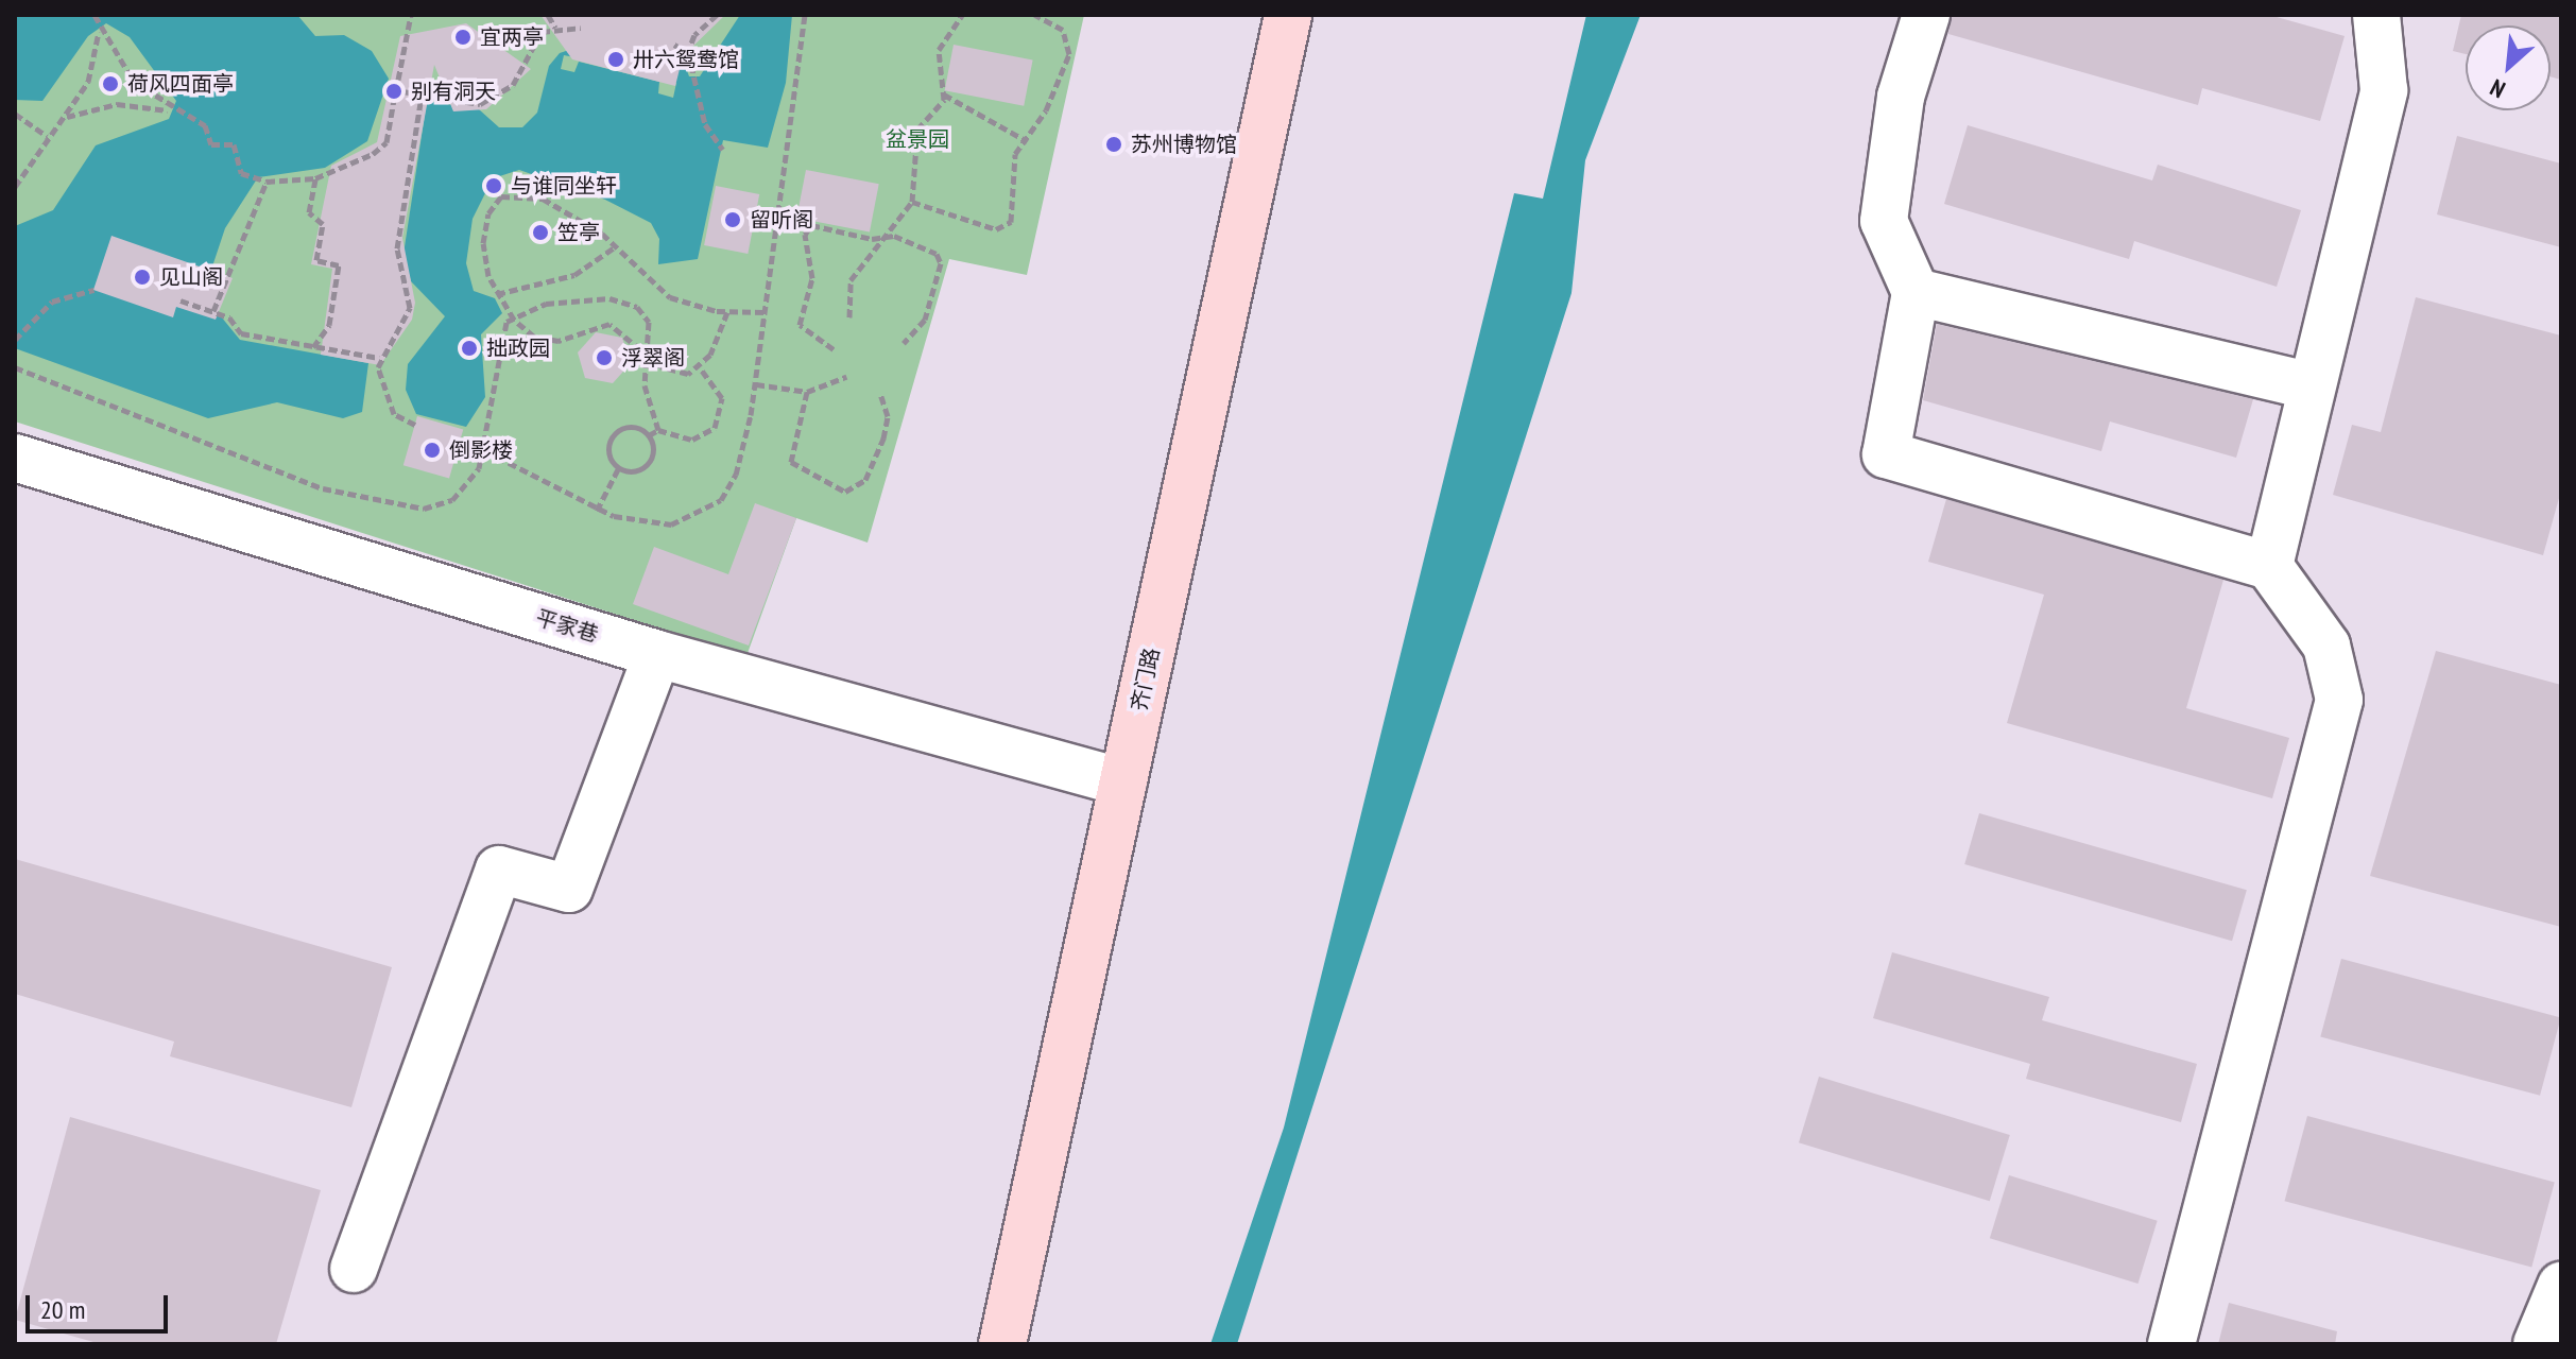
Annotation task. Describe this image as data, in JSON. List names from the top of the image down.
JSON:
{
  "streets": {
    "main road": ["齐门路"],
    "street": ["平家巷"]
  },
  "crossings": [
    ["平家巷", "齐门路"]
  ],
  "parks": ["盆景园"],
  "places": [
    "宜两亭",
    "卅六鸳鸯馆",
    "荷风四面亭",
    "别有洞天",
    "苏州博物馆",
    "与谁同坐轩",
    "留听阁",
    "笠亭",
    "见山阁",
    "拙政园",
    "浮翠阁",
    "倒影楼"
  ],
  "scale_bar": "20 m",
  "north": "bottom left"
}
